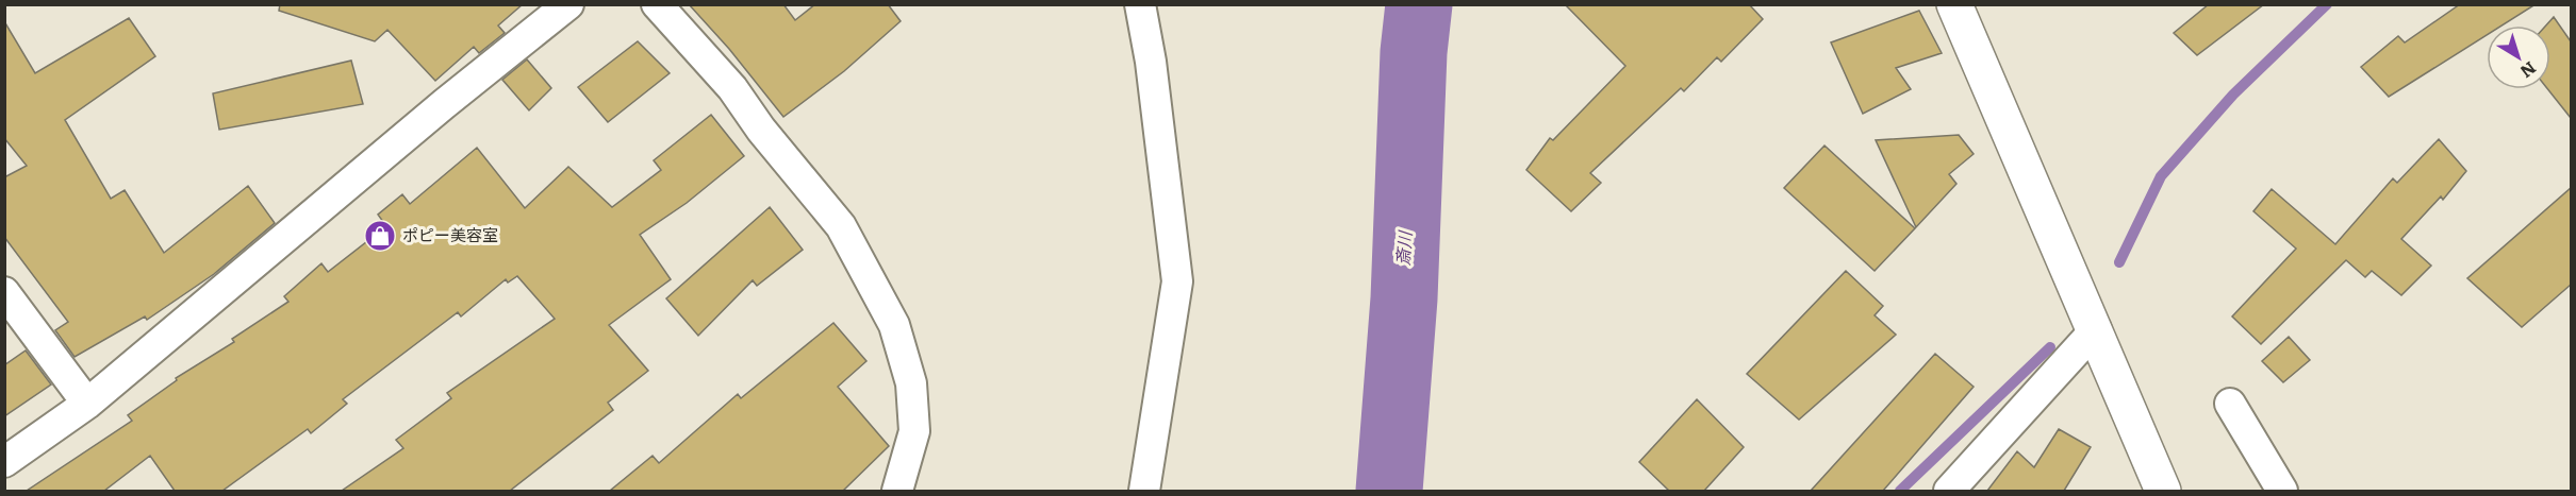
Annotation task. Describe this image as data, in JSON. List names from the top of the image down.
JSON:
{
  "water": ["斎川"],
  "places": {
    "shop": ["ポピー美容室"]
  },
  "north": "bottom right"
}
